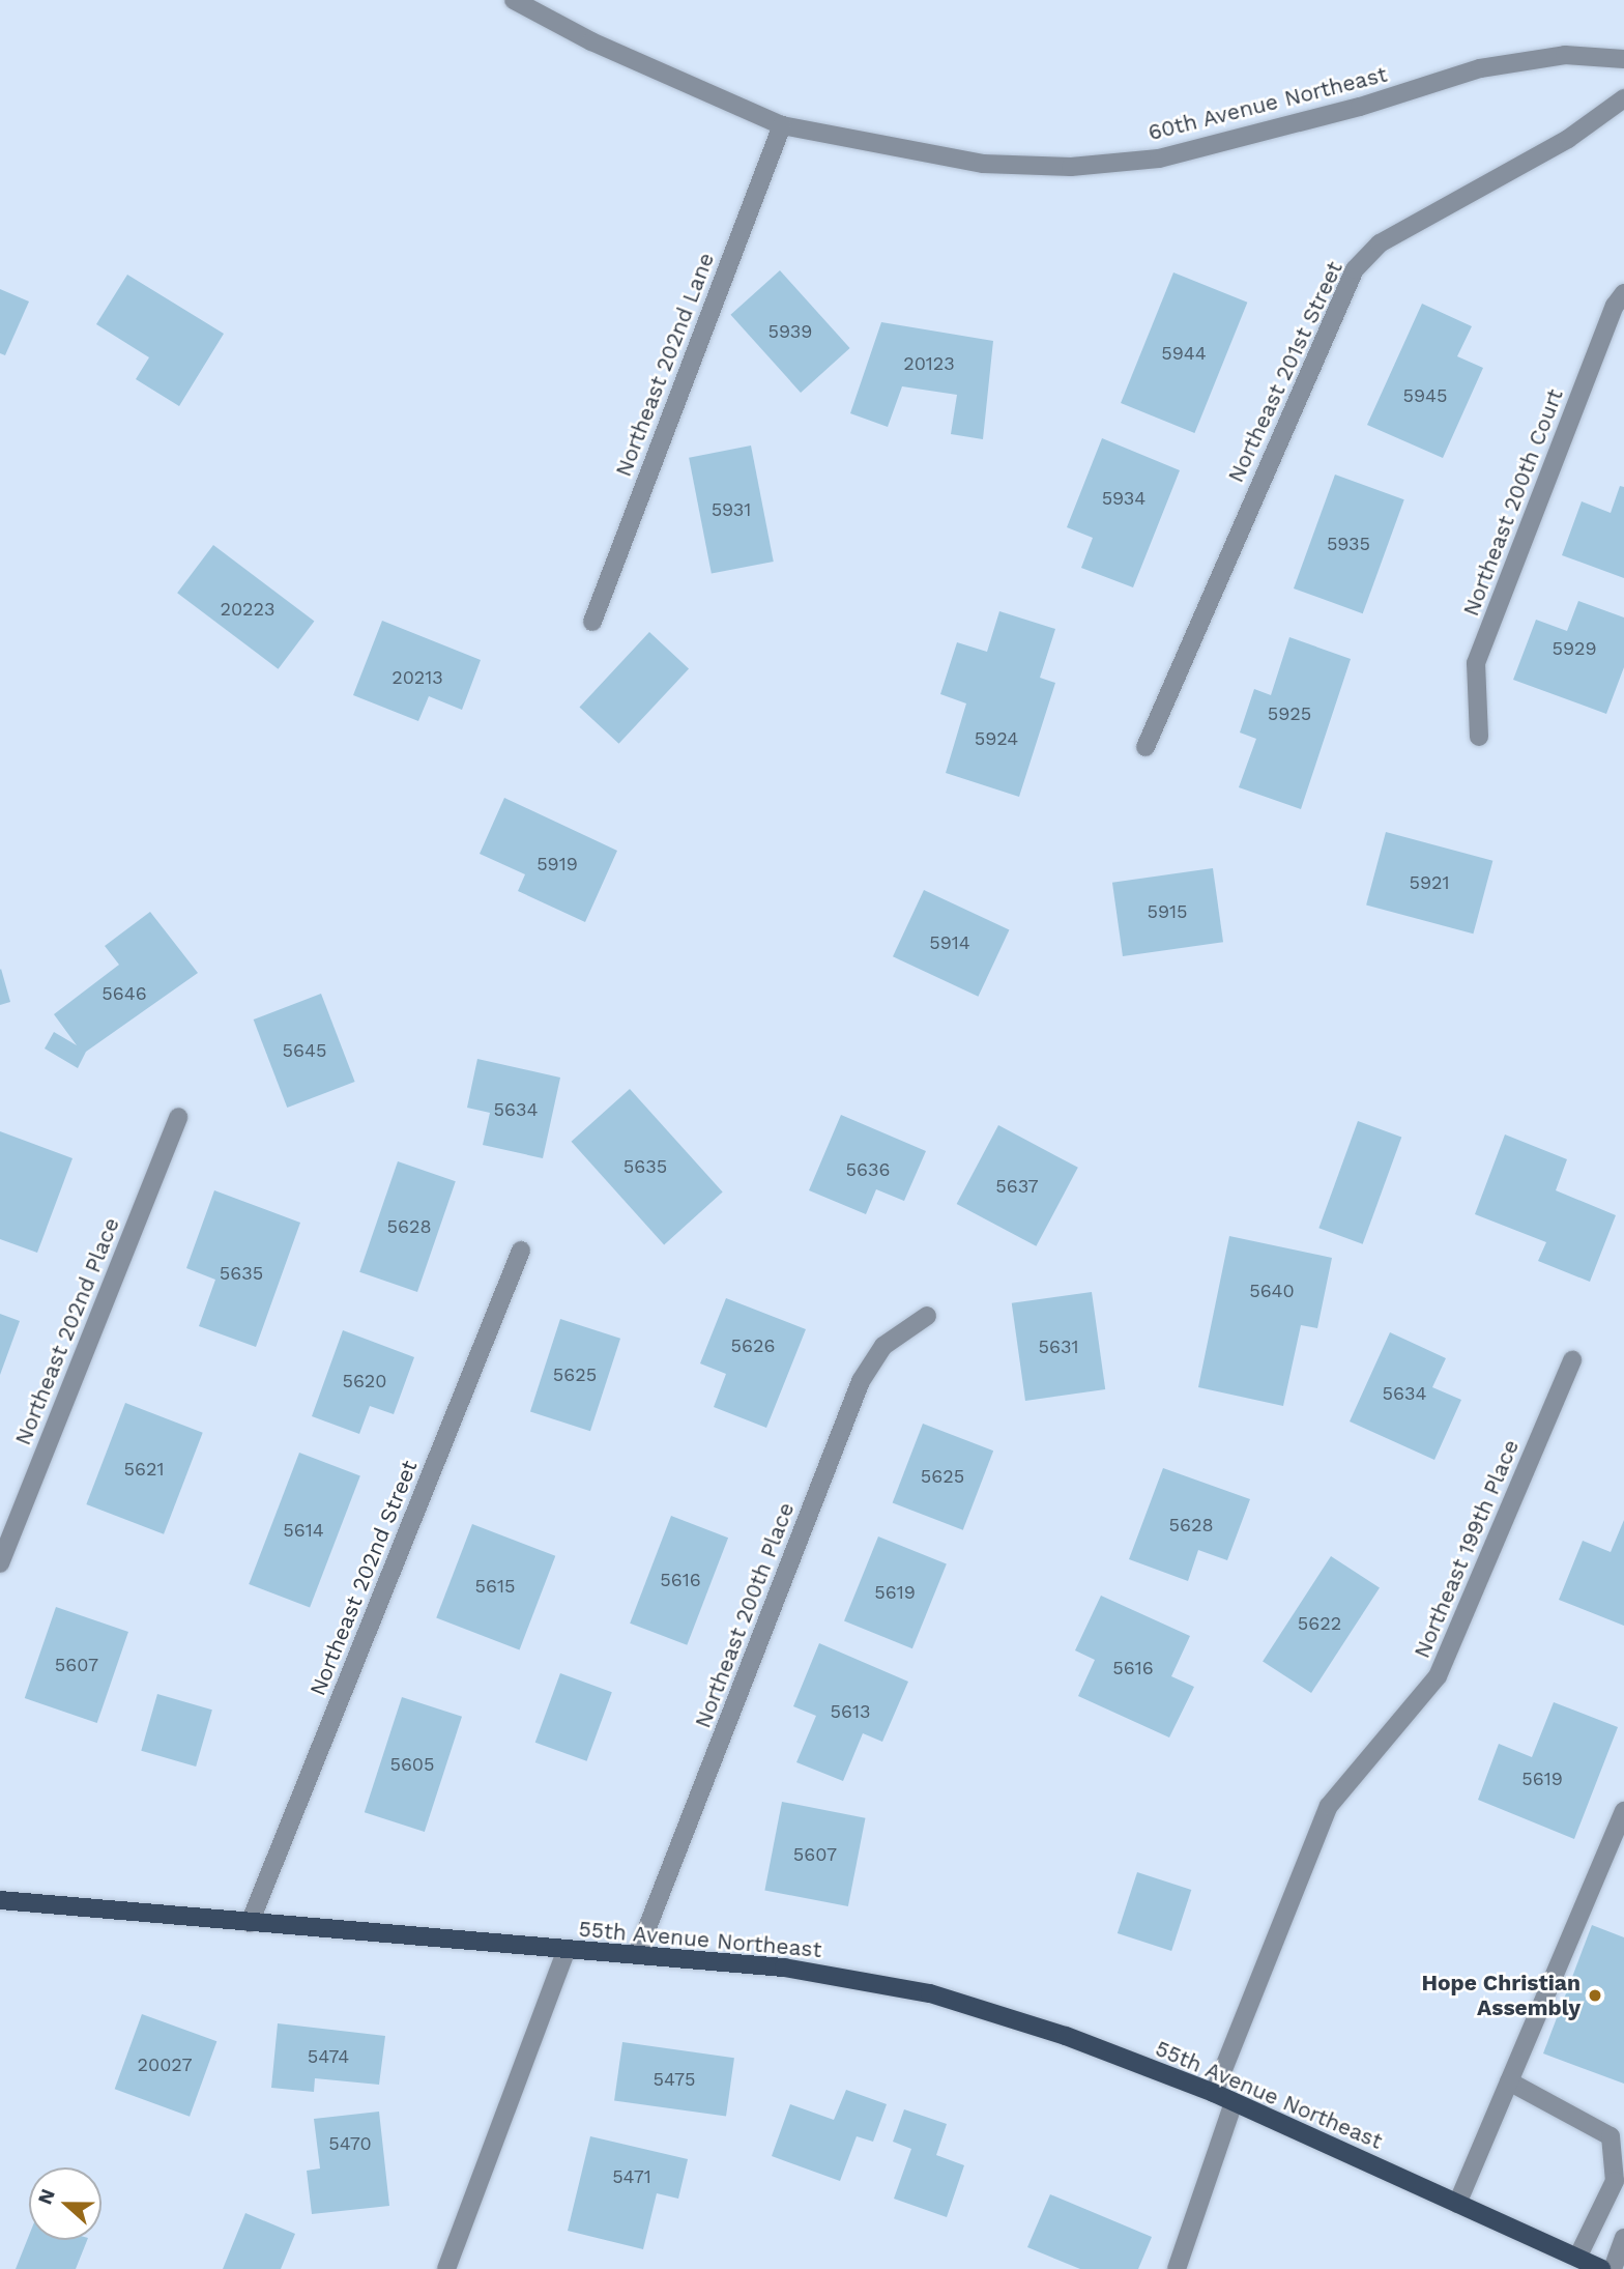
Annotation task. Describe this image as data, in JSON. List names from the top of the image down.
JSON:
{
  "streets": {
    "main road": ["55th Avenue Northeast"],
    "street": [
      "60th Avenue Northeast",
      "Northeast 202nd Lane",
      "Northeast 201st Street",
      "Northeast 200th Court",
      "Northeast 202nd Place",
      "Northeast 199th Place",
      "Northeast 202nd Street",
      "Northeast 200th Place"
    ]
  },
  "crossings": [
    ["60th Avenue Northeast", "Northeast 202nd Lane"],
    ["Northeast 199th Place", "55th Avenue Northeast"],
    ["Northeast 202nd Street", "55th Avenue Northeast"],
    ["Northeast 200th Place", "55th Avenue Northeast"]
  ],
  "places": ["Hope Christian Assembly"],
  "house_numbers": [
    "5939",
    "5944",
    "20123",
    "5945",
    "5934",
    "5931",
    "5935",
    "20223",
    "5929",
    "20213",
    "5925",
    "5924",
    "5919",
    "5921",
    "5915",
    "5914",
    "5646",
    "5645",
    "5634",
    "5635",
    "5636",
    "5637",
    "5628",
    "5635",
    "5640",
    "5626",
    "5631",
    "5625",
    "5620",
    "5634",
    "5621",
    "5625",
    "5628",
    "5614",
    "5616",
    "5615",
    "5619",
    "5622",
    "5607",
    "5616",
    "5613",
    "5605",
    "5619",
    "5607",
    "5474",
    "20027",
    "5475",
    "5470",
    "5471"
  ],
  "north": "left"
}
